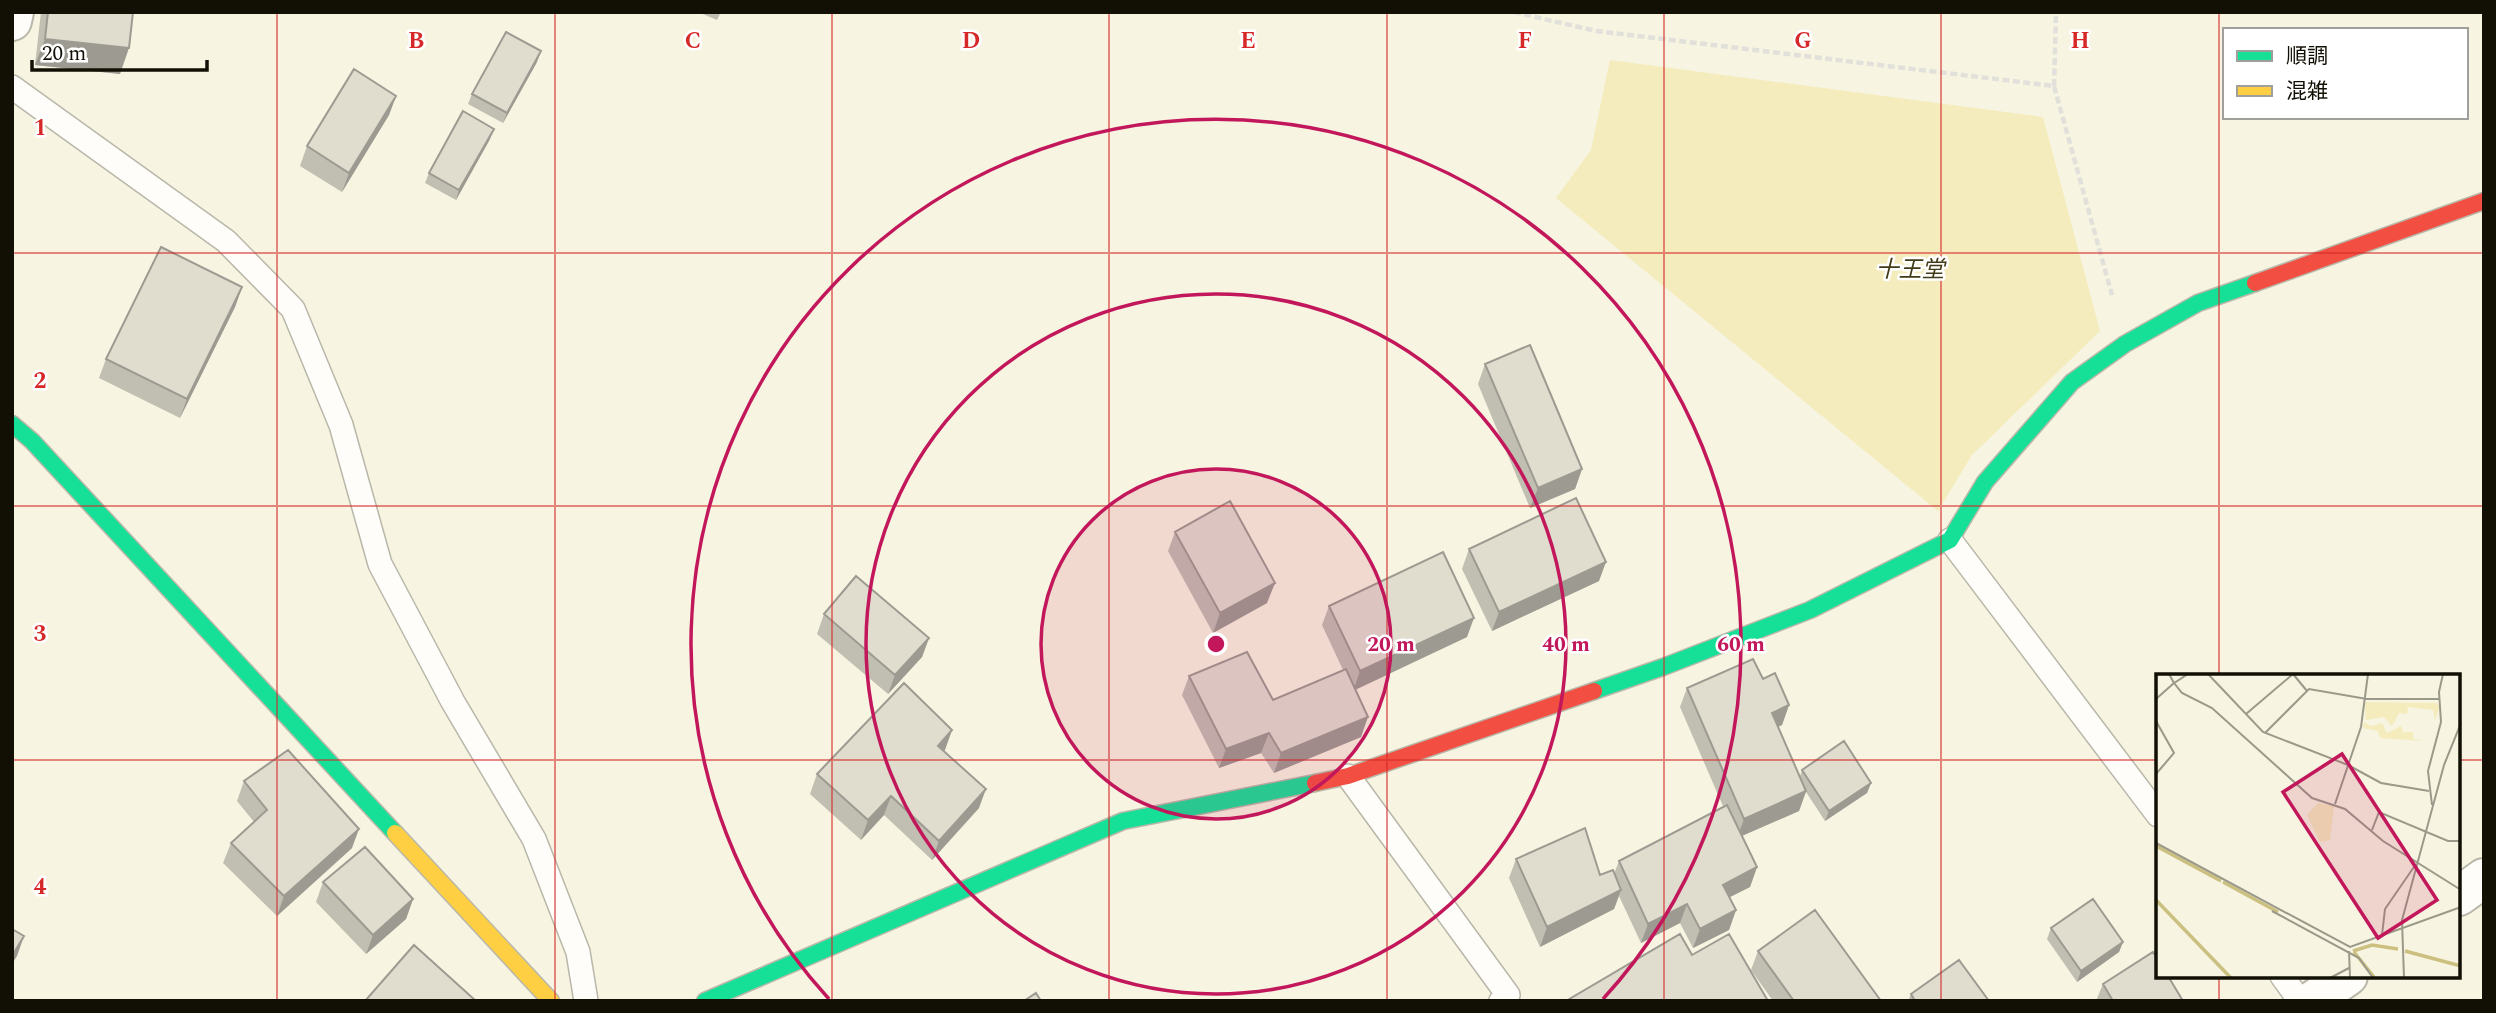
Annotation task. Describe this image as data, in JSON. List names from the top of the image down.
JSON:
{
  "parks": ["十王堂"],
  "legend": ["順調", "混雑"],
  "scale_bar": "20 m",
  "grid": {
    "columns": [
      "B",
      "C",
      "D",
      "E",
      "F",
      "G",
      "H"
    ],
    "rows": [
      "1",
      "2",
      "3",
      "4"
    ]
  },
  "rings": ["20 m", "40 m", "60 m"]
}
